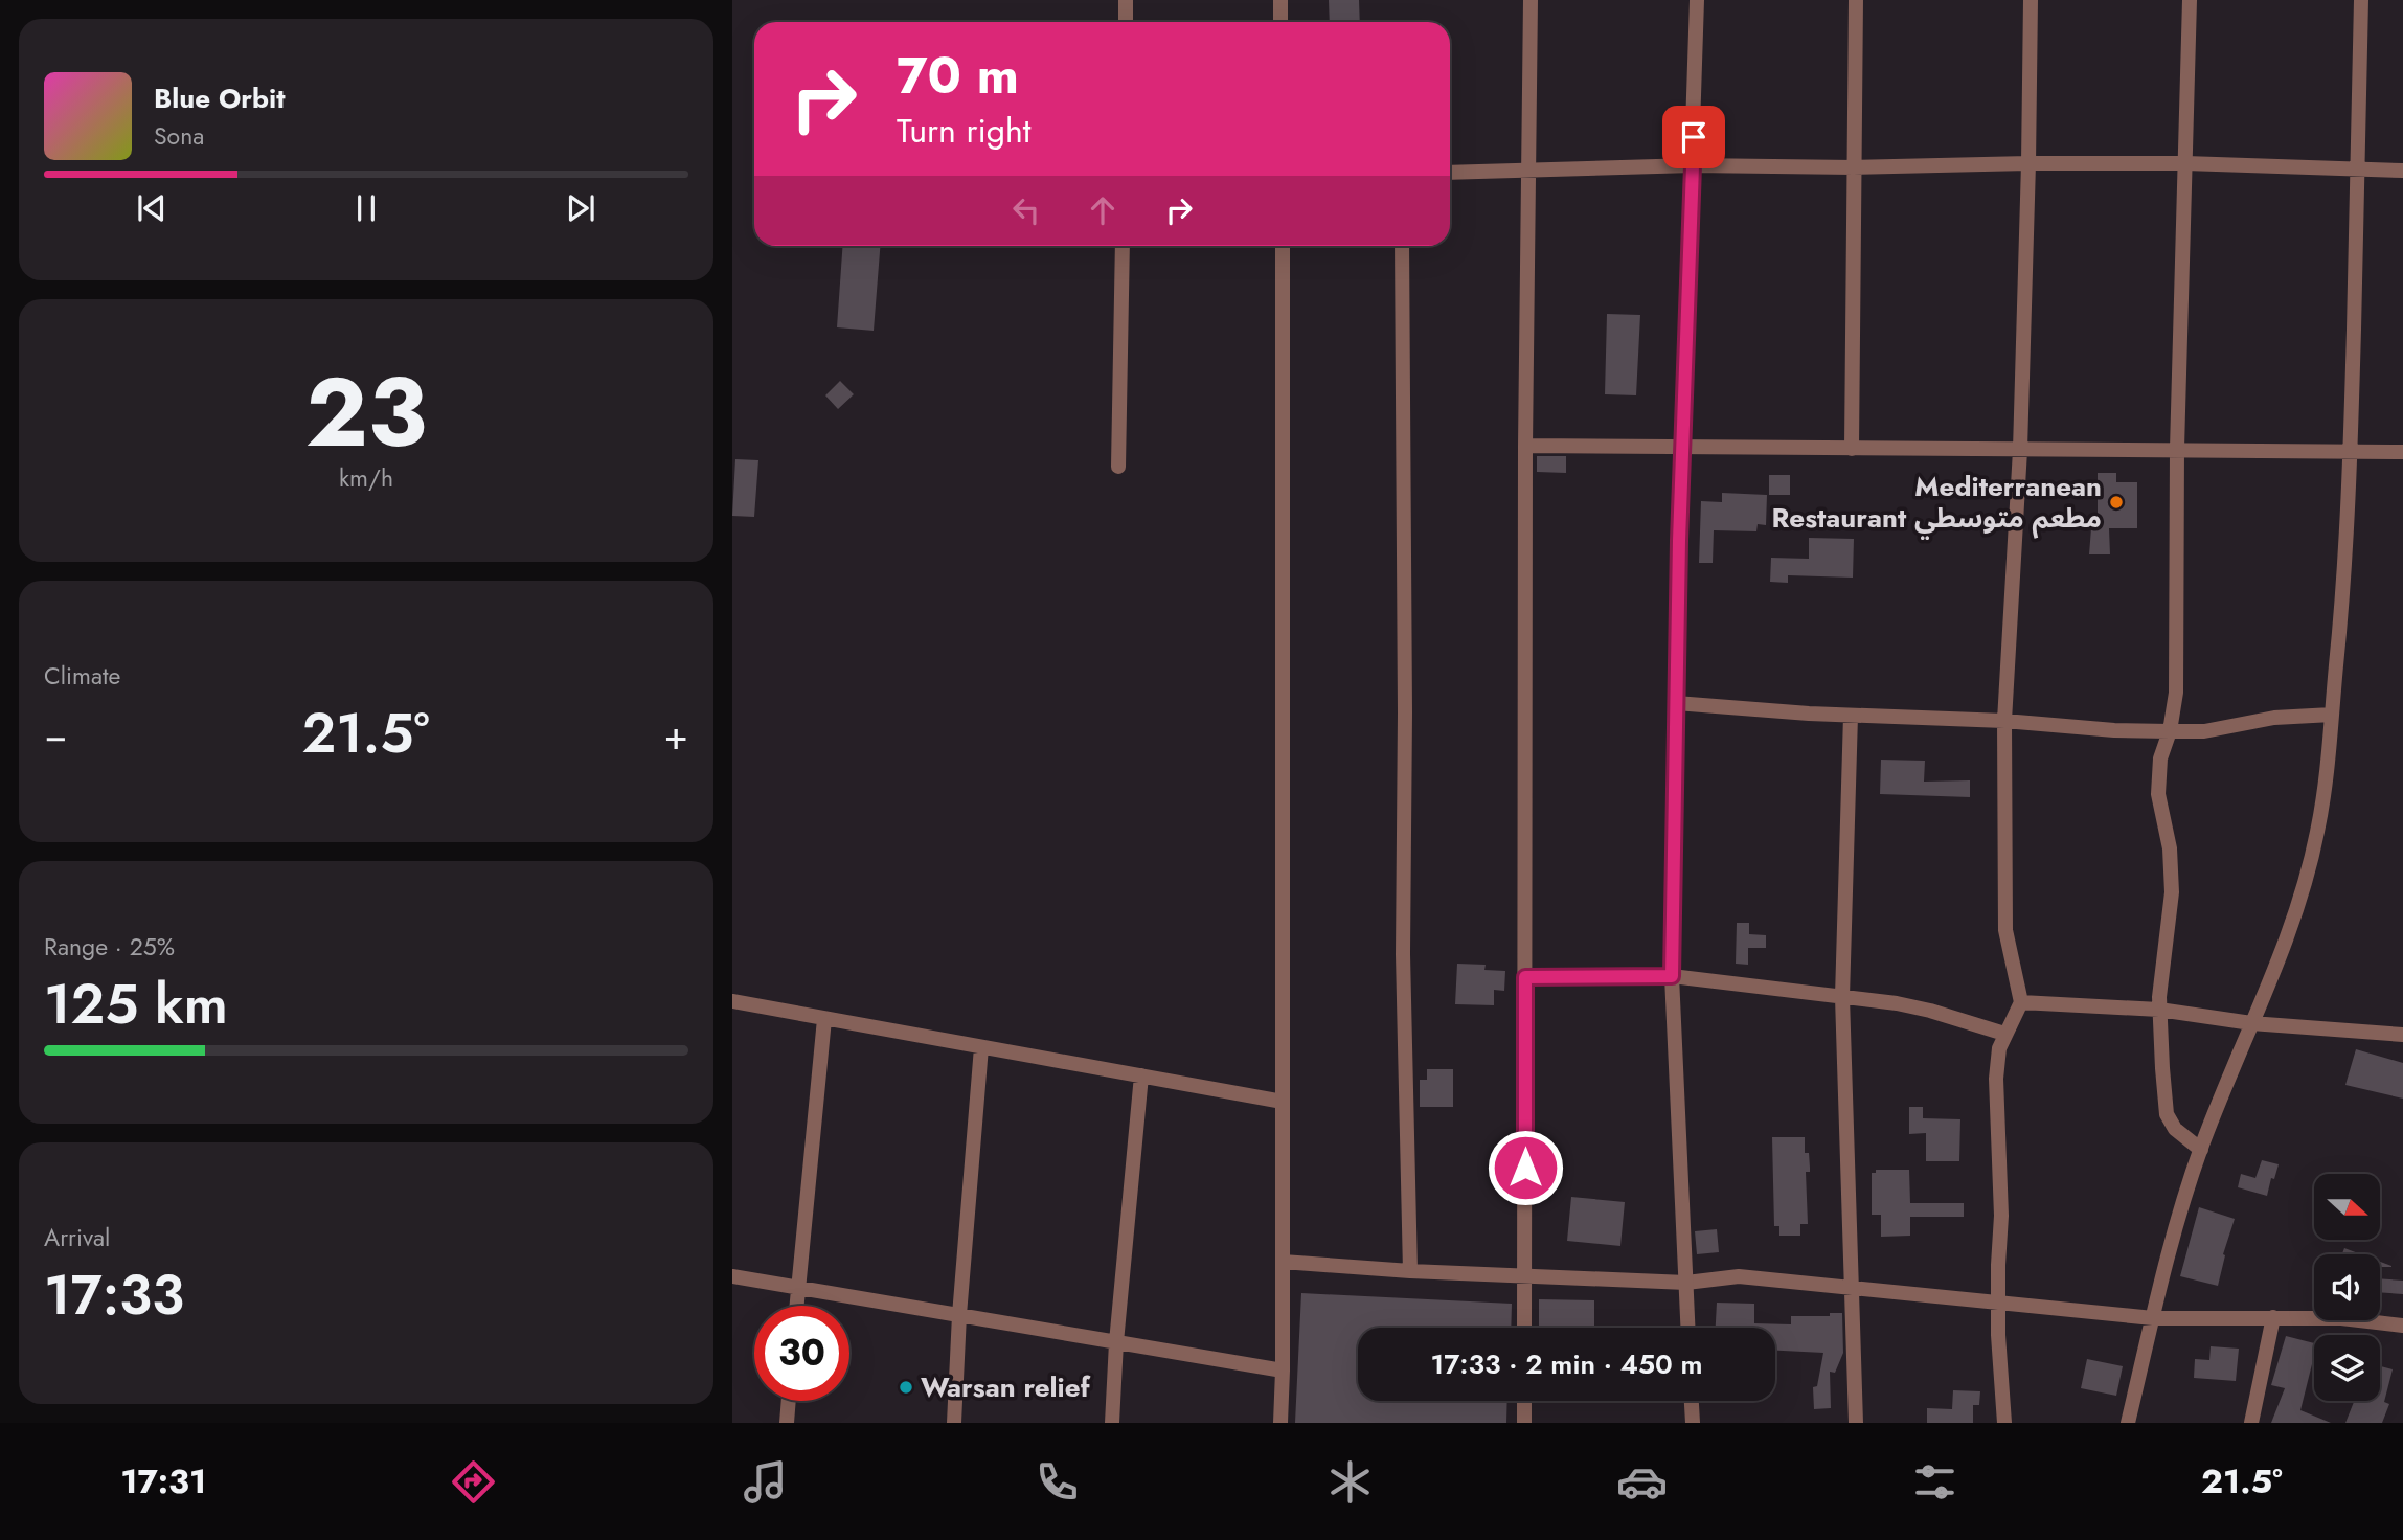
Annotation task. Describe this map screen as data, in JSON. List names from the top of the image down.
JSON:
{
  "places": ["Mediterranean Restaurant مطعم متوسطي", "Warsan relief"],
  "north": "right",
  "page": {
    "turn": ["70 m", "Turn right"],
    "song": ["Blue Orbit", "Sona"],
    "tile": [
      ["23", "km/h"],
      "Climate",
      ["Range · 25%", "125 km"],
      ["Arrival", "17:33"]
    ],
    "heat": ["−", "21.5°", "+"],
    "limit": "30",
    "trip": "17:33 · 2 min · 450 m",
    "tabs": ["17:31", "21.5°"]
  }
}
